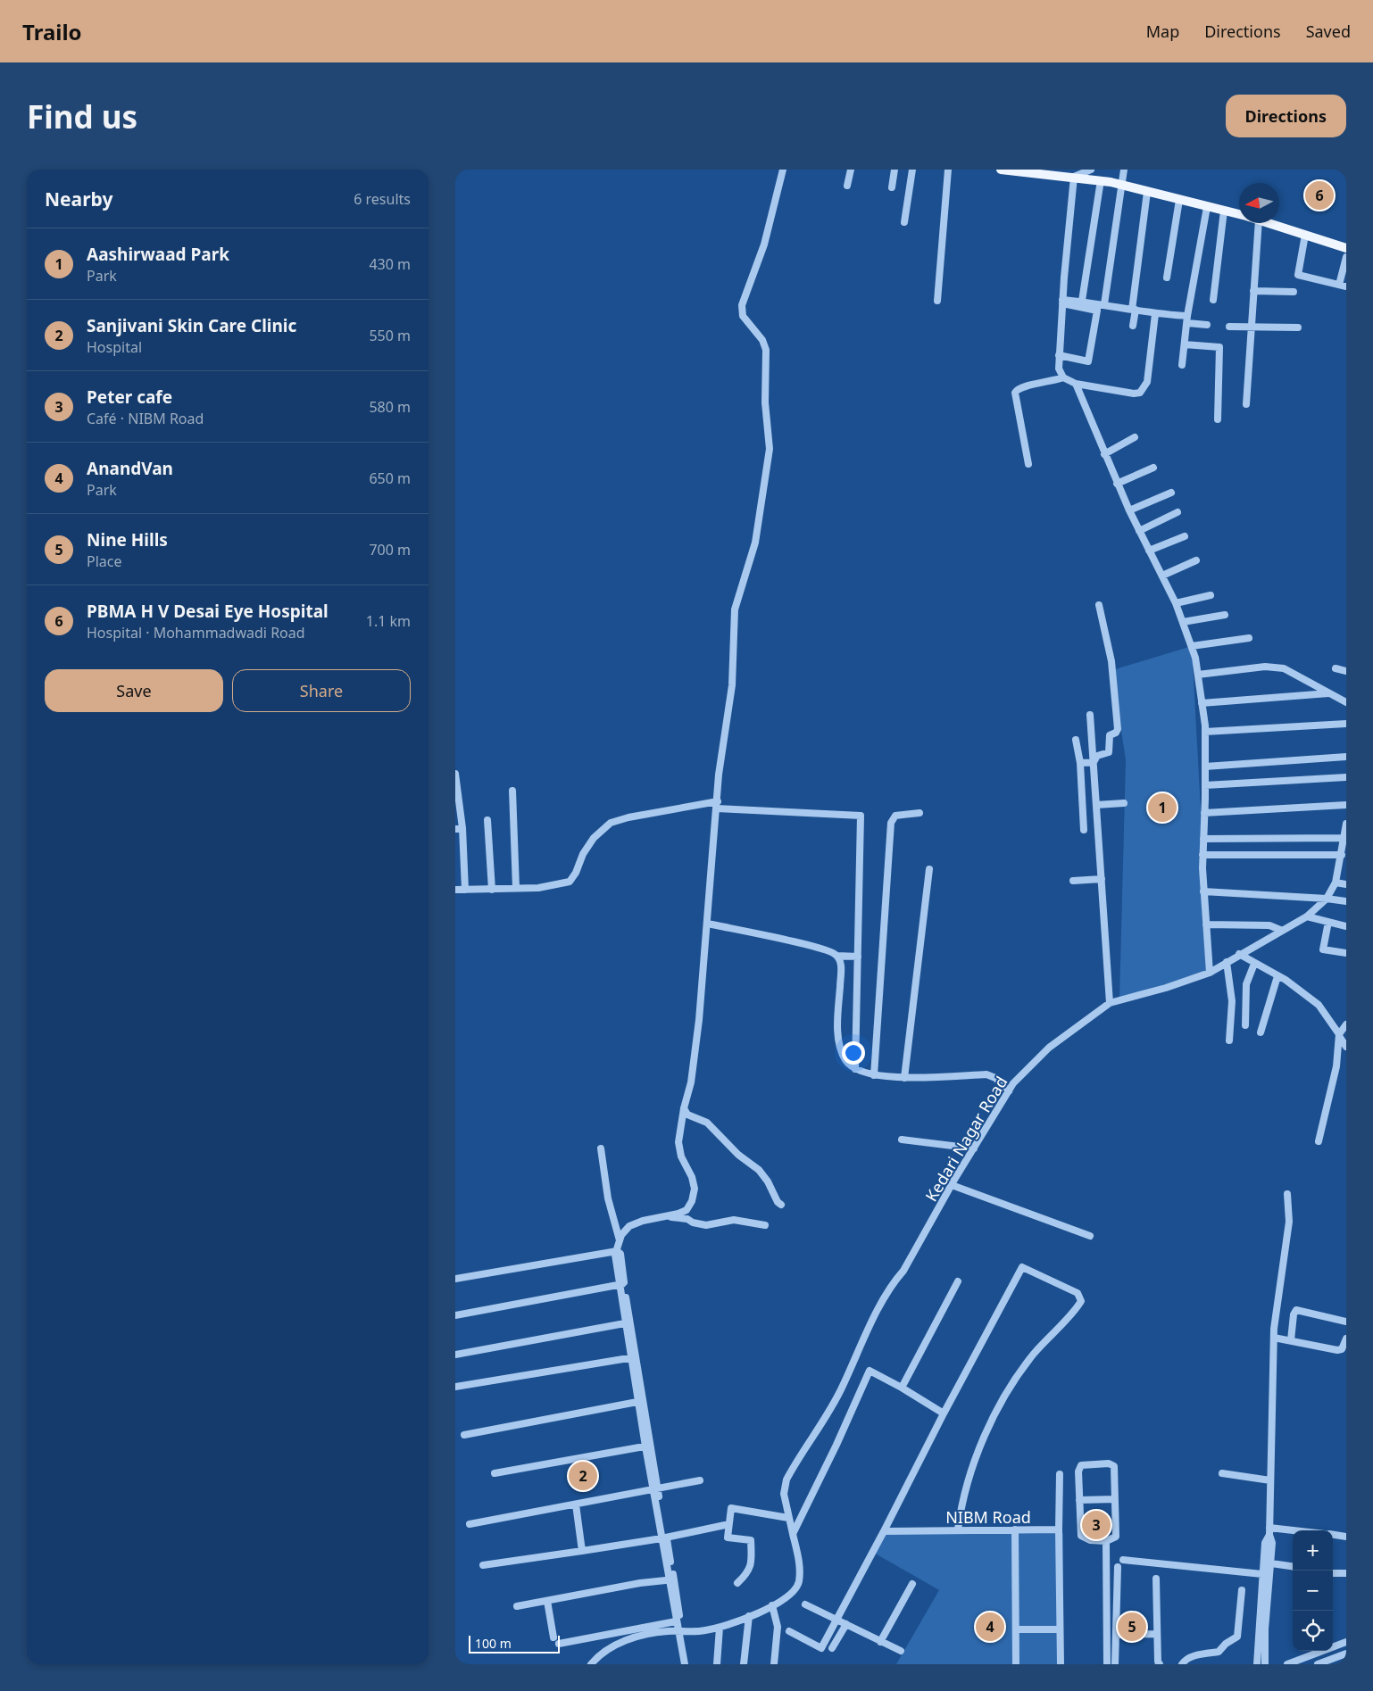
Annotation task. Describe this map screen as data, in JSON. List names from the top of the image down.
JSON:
{
  "streets": {
    "street": ["Kedari Nagar Road", "NIBM Road"]
  },
  "scale_bar": "100 m",
  "north": "left",
  "page": {
    "header": "Trailo",
    "nav": ["Map", "Directions", "Saved"],
    "buttons": [
      "Directions",
      ["Save", "Share"]
    ],
    "title": "Find us",
    "heading": ["Nearby", "6 results"],
    "pins": [
      "6",
      "1",
      "2",
      "3",
      "4",
      "5"
    ],
    "list": [
      {
        "mark": "1",
        "name": "Aashirwaad Park",
        "note": "Park",
        "value": "430 m"
      },
      {
        "mark": "2",
        "name": "Sanjivani Skin Care Clinic",
        "note": "Hospital",
        "value": "550 m"
      },
      {
        "mark": "3",
        "name": "Peter cafe",
        "note": "Café · NIBM Road",
        "value": "580 m"
      },
      {
        "mark": "4",
        "name": "AnandVan",
        "note": "Park",
        "value": "650 m"
      },
      {
        "mark": "5",
        "name": "Nine Hills",
        "note": "Place",
        "value": "700 m"
      },
      {
        "mark": "6",
        "name": "PBMA H V Desai Eye Hospital",
        "note": "Hospital · Mohammadwadi Road",
        "value": "1.1 km"
      }
    ],
    "map_buttons": ["+", "−"],
    "scale": "100 m"
  }
}
